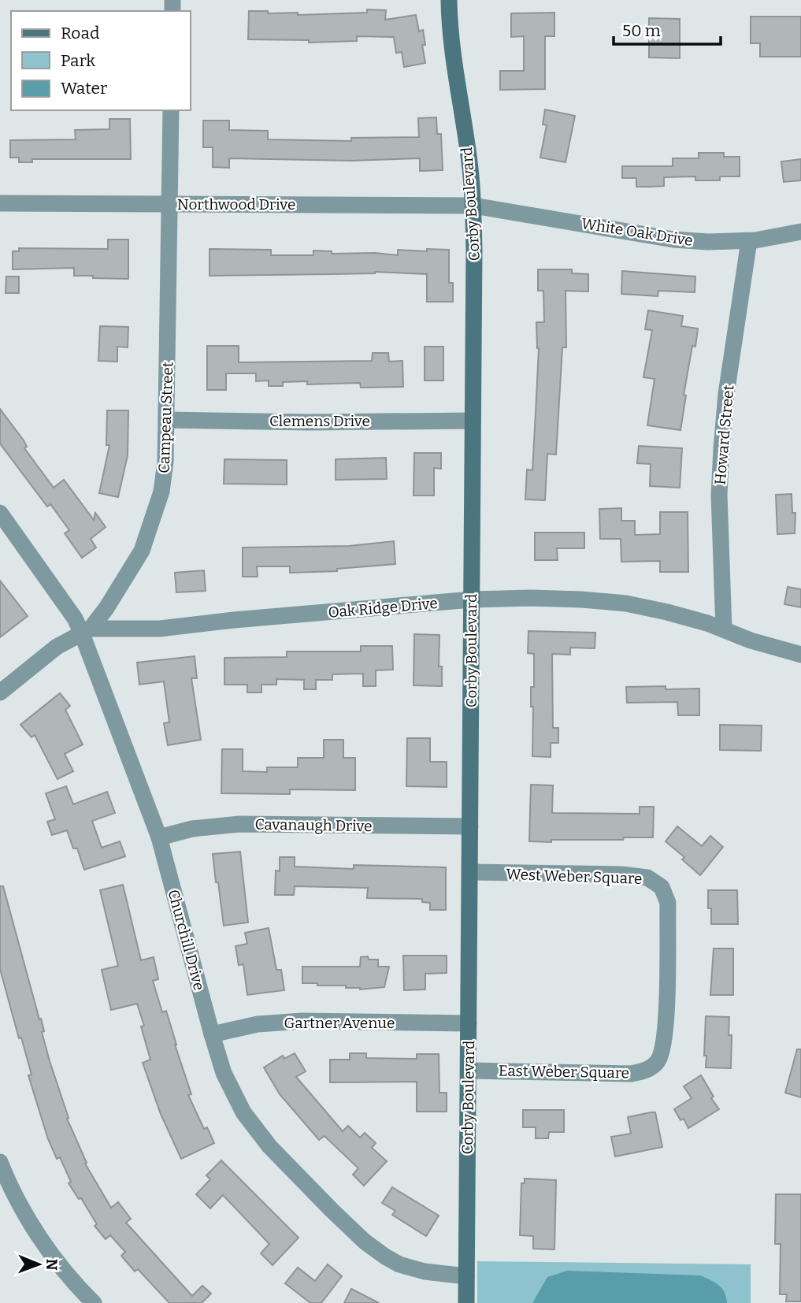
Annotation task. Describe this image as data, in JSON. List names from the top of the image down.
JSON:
{
  "streets": {
    "street": [
      "Northwood Drive",
      "Corby Boulevard",
      "White Oak Drive",
      "Campeau Street",
      "Clemens Drive",
      "Howard Street",
      "Oak Ridge Drive",
      "Cavanaugh Drive",
      "West Weber Square",
      "Churchill Drive",
      "Gartner Avenue",
      "East Weber Square"
    ]
  },
  "crossings": [
    ["Northwood Drive", "Corby Boulevard"],
    ["Northwood Drive", "White Oak Drive"],
    ["Northwood Drive", "Campeau Street"],
    ["Corby Boulevard", "White Oak Drive"],
    ["Corby Boulevard", "Clemens Drive"],
    ["Corby Boulevard", "Oak Ridge Drive"],
    ["Corby Boulevard", "Cavanaugh Drive"],
    ["Corby Boulevard", "West Weber Square"],
    ["Corby Boulevard", "Churchill Drive"],
    ["Corby Boulevard", "Gartner Avenue"],
    ["Corby Boulevard", "East Weber Square"],
    ["White Oak Drive", "Howard Street"],
    ["Campeau Street", "Clemens Drive"],
    ["Campeau Street", "Oak Ridge Drive"],
    ["Campeau Street", "Churchill Drive"],
    ["Howard Street", "Oak Ridge Drive"],
    ["Oak Ridge Drive", "Churchill Drive"],
    ["Cavanaugh Drive", "Churchill Drive"],
    ["West Weber Square", "East Weber Square"],
    ["Churchill Drive", "Gartner Avenue"]
  ],
  "legend": ["Road", "Park", "Water"],
  "scale_bar": "50 m",
  "north": "right"
}
